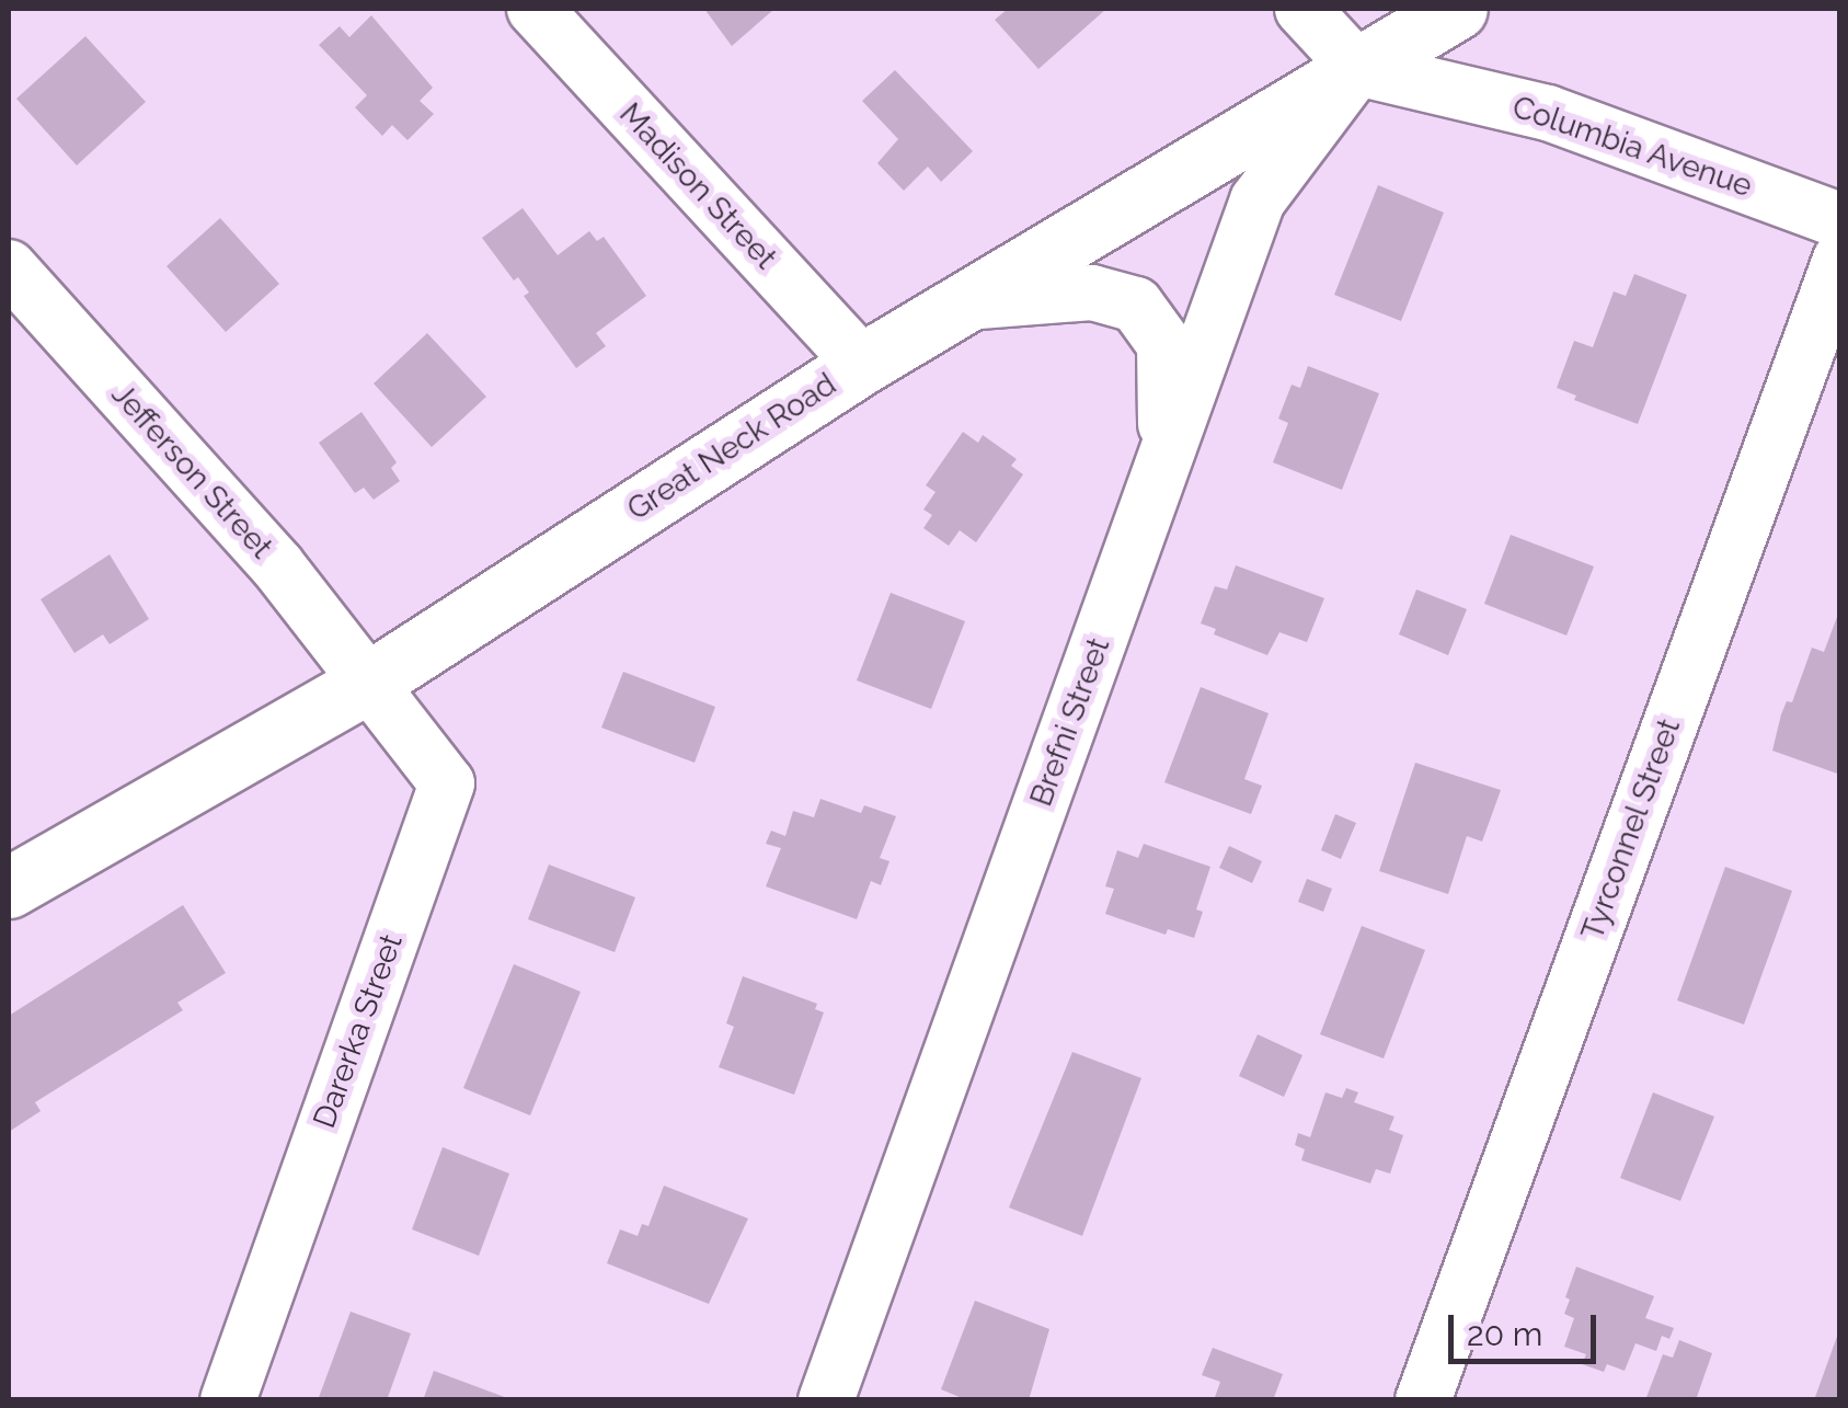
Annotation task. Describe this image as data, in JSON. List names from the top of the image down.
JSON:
{
  "streets": {
    "main road": ["Great Neck Road"],
    "street": [
      "Columbia Avenue",
      "Madison Street",
      "Jefferson Street",
      "Brefni Street",
      "Tyrconnel Street",
      "Darerka Street"
    ]
  },
  "crossings": [
    ["Columbia Avenue", "Great Neck Road"],
    ["Columbia Avenue", "Brefni Street"],
    ["Madison Street", "Great Neck Road"],
    ["Great Neck Road", "Jefferson Street"],
    ["Great Neck Road", "Brefni Street"],
    ["Great Neck Road", "Darerka Street"],
    ["Jefferson Street", "Darerka Street"]
  ],
  "scale_bar": "20 m"
}
